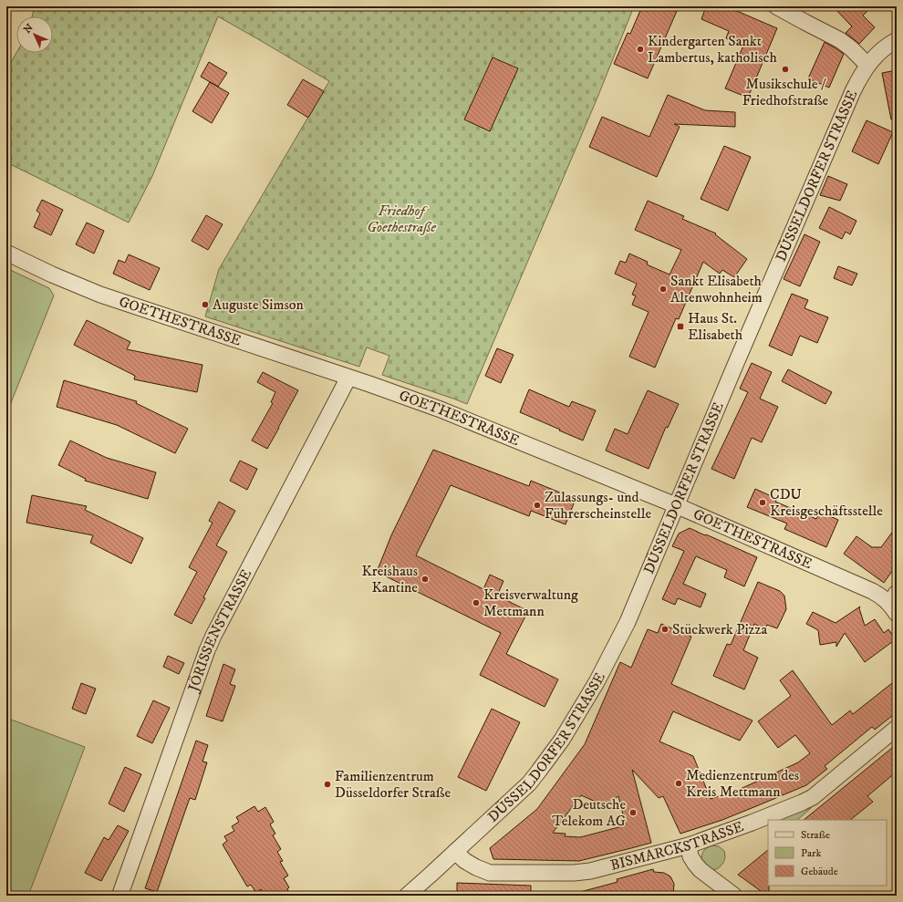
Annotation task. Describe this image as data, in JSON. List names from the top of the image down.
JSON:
{
  "streets": {
    "street": [
      "DÜSSELDORFER STRASSE",
      "GOETHESTRASSE",
      "JÖRISSENSTRASSE",
      "BISMARCKSTRASSE"
    ]
  },
  "crossings": [
    ["DÜSSELDORFER STRASSE", "GOETHESTRASSE"],
    ["DÜSSELDORFER STRASSE", "BISMARCKSTRASSE"],
    ["GOETHESTRASSE", "JÖRISSENSTRASSE"]
  ],
  "parks": ["Friedhof Goethestraße"],
  "places": {
    "other": [
      "Kindergarten Sankt Lambertus, katholisch",
      "Musikschule / Friedhofstraße",
      "Sankt Elisabeth Altenwohnheim",
      "Auguste Simson",
      "CDU Kreisgeschäftsstelle",
      "Zulassungs- und Führerscheinstelle",
      "Kreishaus Kantine",
      "Kreisverwaltung Mettmann",
      "Stückwerk Pizza",
      "Medienzentrum des Kreis Mettmann",
      "Familienzentrum Düsseldorfer Straße",
      "Deutsche Telekom AG"
    ],
    "transit": ["Haus St. Elisabeth"]
  },
  "legend": ["Straße", "Park", "Gebäude"],
  "north": "top left"
}
